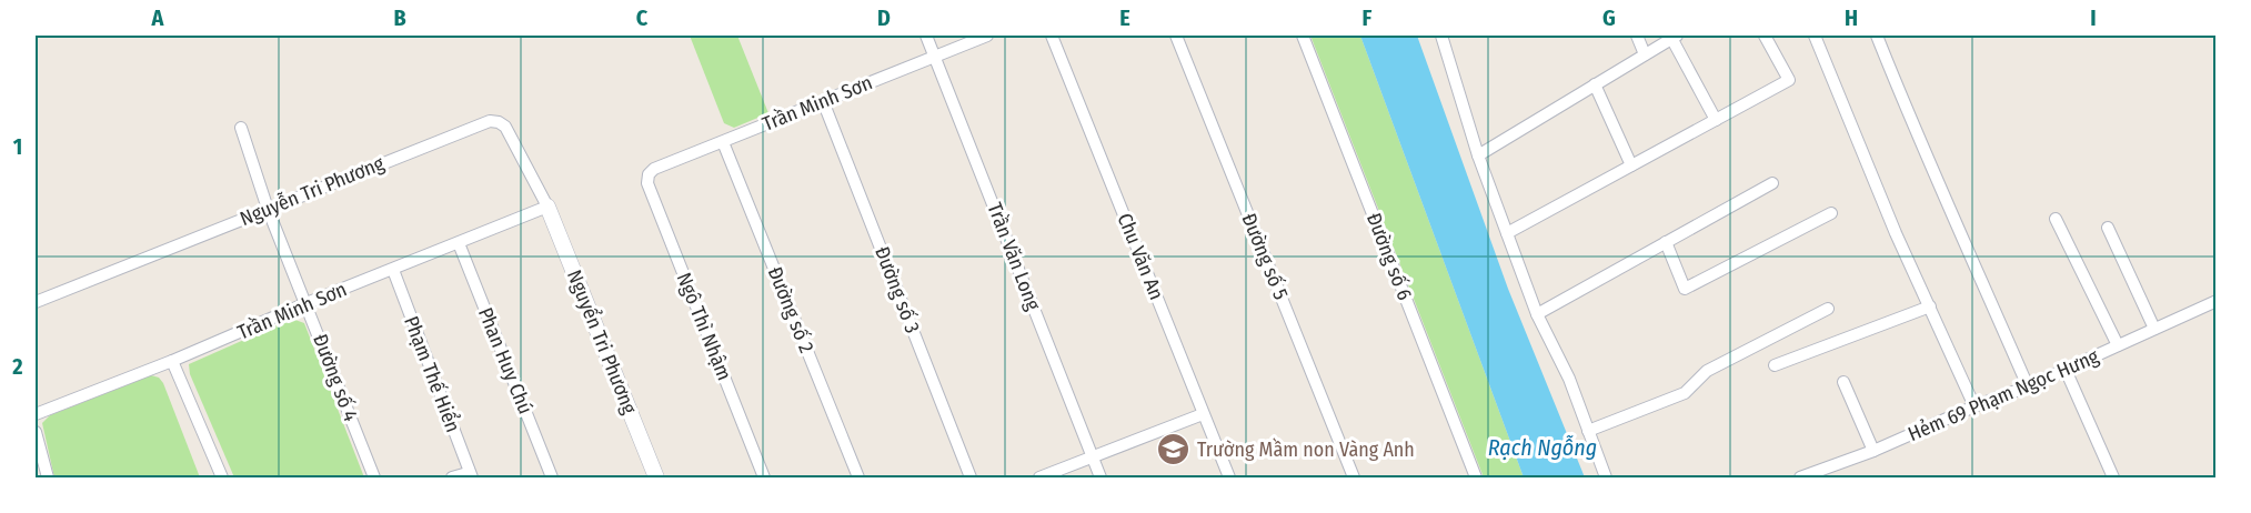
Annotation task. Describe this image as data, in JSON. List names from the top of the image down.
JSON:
{
  "streets": {
    "street": [
      "Trần Minh Sơn",
      "Nguyễn Tri Phương",
      "Trần Văn Long",
      "Chu Văn An",
      "Đường số 5",
      "Đường số 6",
      "Đường số 3",
      "Đường số 2",
      "Ngô Thì Nhậm",
      "Nguyển Tri Phương",
      "Phan Huy Chú",
      "Phạm Thế Hiển",
      "Đường số 4",
      "Hẻm 69 Phạm Ngọc Hưng"
    ]
  },
  "crossings": [
    ["Trần Minh Sơn", "Nguyễn Tri Phương"],
    ["Trần Minh Sơn", "Trần Văn Long"],
    ["Trần Minh Sơn", "Đường số 3"],
    ["Trần Minh Sơn", "Đường số 2"],
    ["Trần Minh Sơn", "Ngô Thì Nhậm"],
    ["Trần Minh Sơn", "Nguyển Tri Phương"],
    ["Trần Minh Sơn", "Phan Huy Chú"],
    ["Trần Minh Sơn", "Phạm Thế Hiển"],
    ["Trần Minh Sơn", "Đường số 4"],
    ["Nguyễn Tri Phương", "Nguyển Tri Phương"],
    ["Nguyễn Tri Phương", "Đường số 4"]
  ],
  "water": ["Rạch Ngỗng"],
  "places": {
    "school or university": ["Trường Mầm non Vàng Anh"]
  },
  "grid": {
    "columns": [
      "A",
      "B",
      "C",
      "D",
      "E",
      "F",
      "G",
      "H",
      "I"
    ],
    "rows": ["1", "2"]
  }
}
